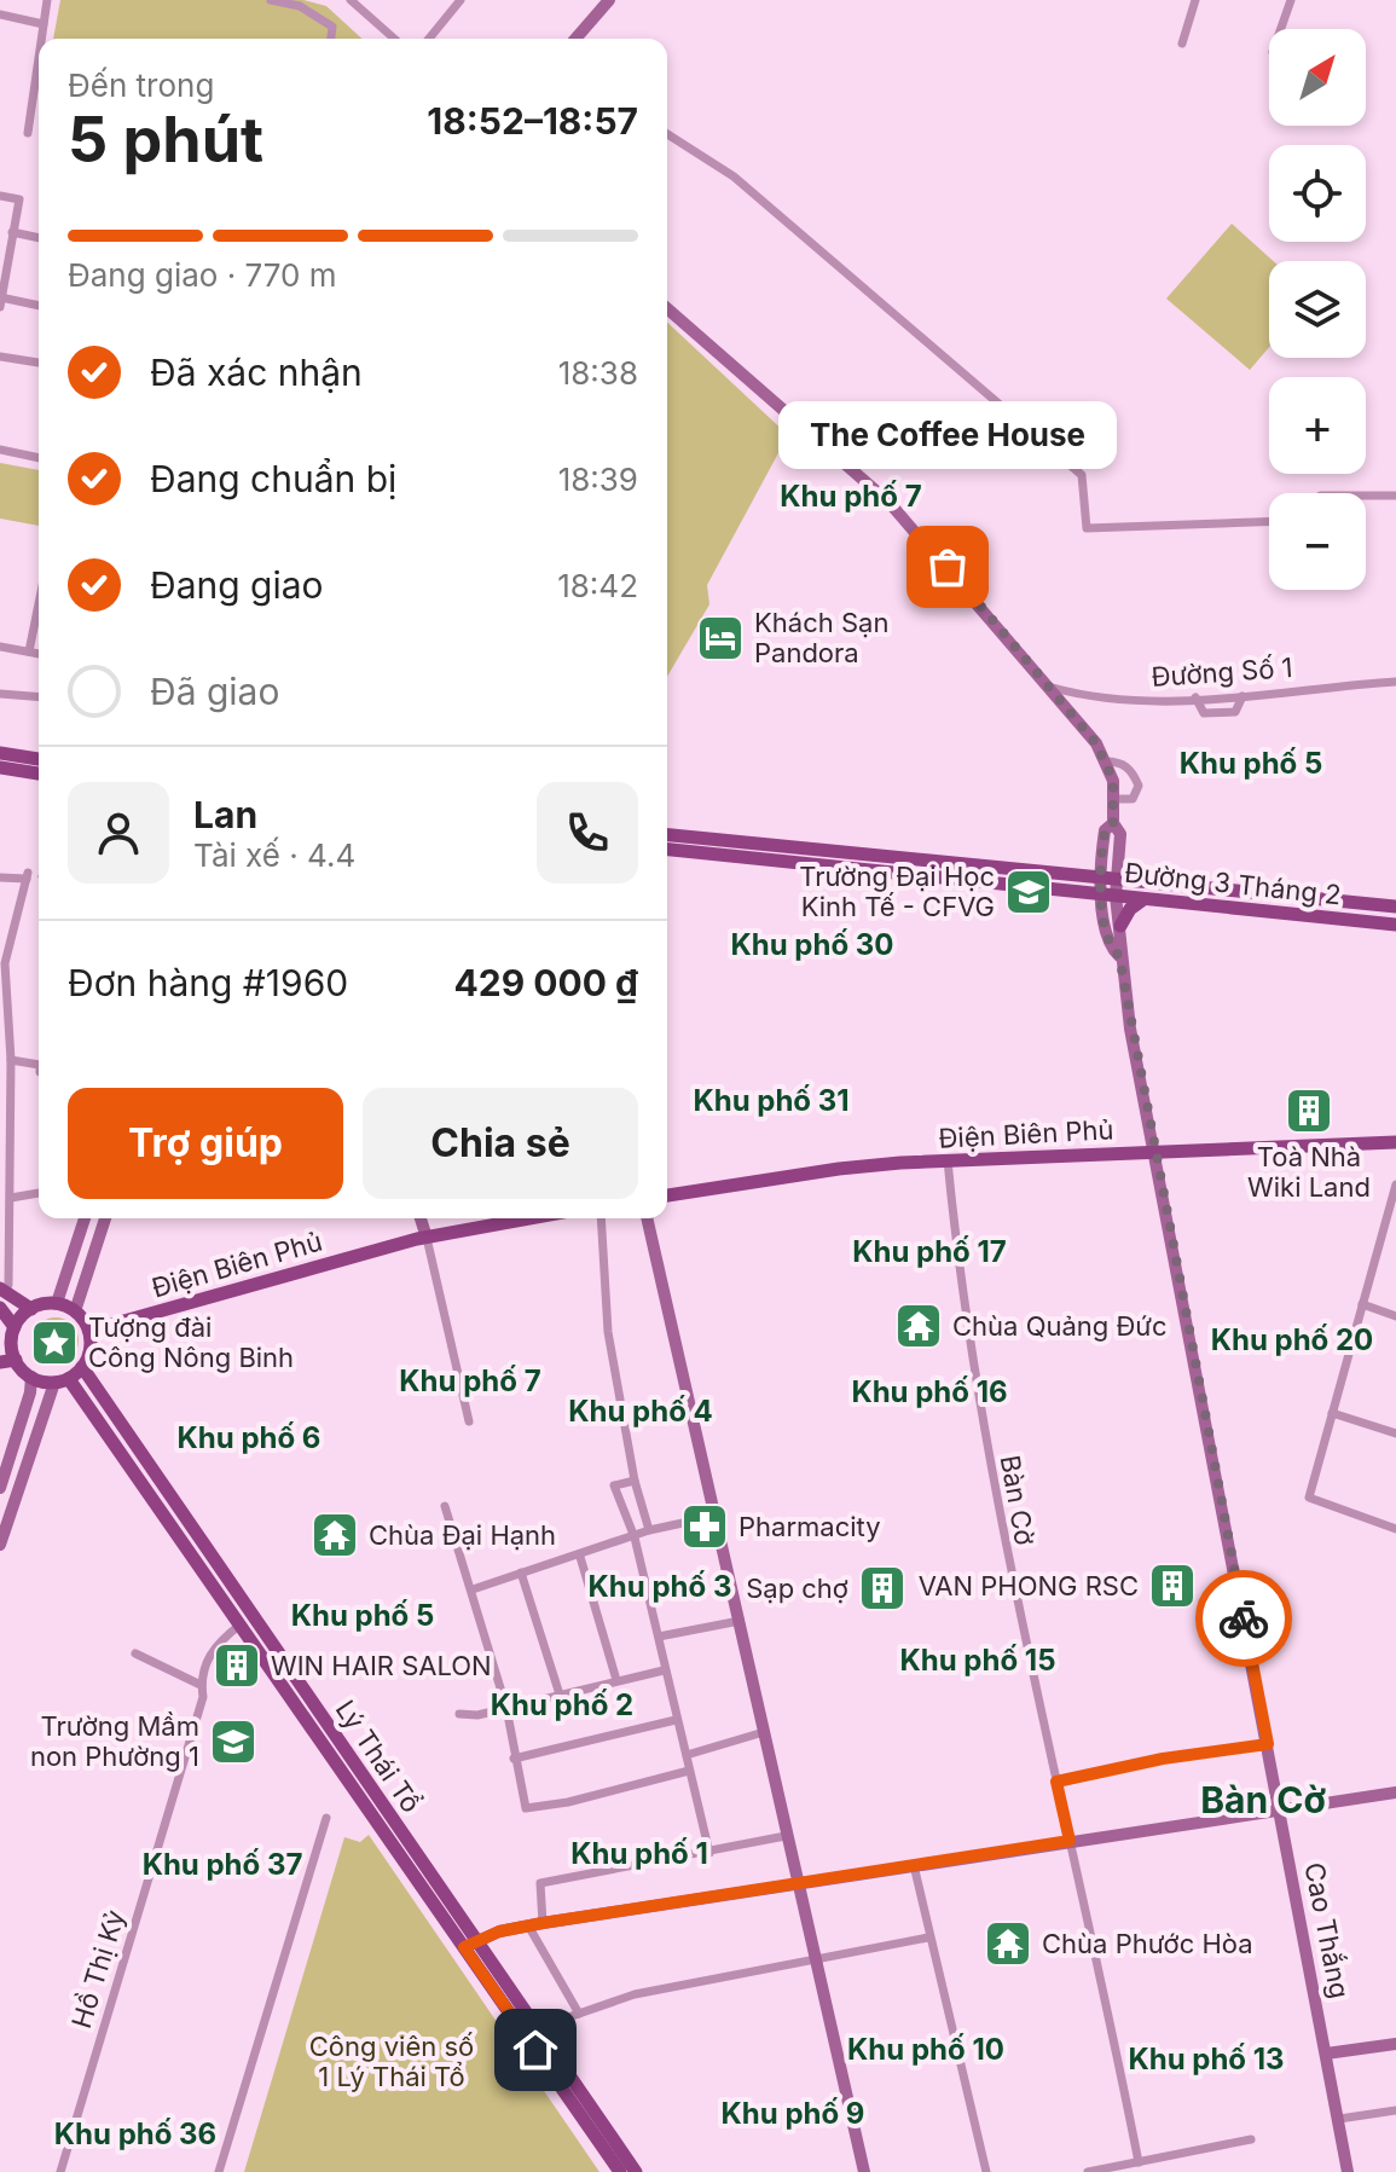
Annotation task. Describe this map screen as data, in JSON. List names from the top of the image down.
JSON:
{
  "streets": {
    "main road": [
      "Đường 3 Tháng 2",
      "Điện Biên Phủ",
      "Lý Thái Tổ",
      "Cao Thắng"
    ],
    "street": ["Đường Số 1", "Bàn Cờ", "Hồ Thị Kỷ"]
  },
  "crossings": [
    ["Đường Số 1", "Cao Thắng"],
    ["Đường 3 Tháng 2", "Cao Thắng"],
    ["Điện Biên Phủ", "Bàn Cờ"],
    ["Điện Biên Phủ", "Lý Thái Tổ"],
    ["Điện Biên Phủ", "Cao Thắng"],
    ["Lý Thái Tổ", "Hồ Thị Kỷ"]
  ],
  "districts": [
    "Khu phố 7",
    "Khu phố 5",
    "Khu phố 30",
    "Khu phố 31",
    "Khu phố 17",
    "Khu phố 20",
    "Khu phố 7",
    "Khu phố 16",
    "Khu phố 4",
    "Khu phố 6",
    "Khu phố 3",
    "Khu phố 5",
    "Khu phố 15",
    "Khu phố 2",
    "Bàn Cờ",
    "Khu phố 1",
    "Khu phố 37",
    "Khu phố 10",
    "Khu phố 13",
    "Khu phố 9",
    "Khu phố 36"
  ],
  "parks": ["Công viên số 1 Lý Thái Tổ"],
  "places": {
    "other": ["The Coffee House"],
    "hotel": ["Khách Sạn Pandora"],
    "school or university": ["Trường Đại Học Kinh Tế - CFVG", "Trường Mầm non Phường 1"],
    "building": [
      "Toà Nhà Wiki Land",
      "VAN PHONG RSC",
      "Sạp chợ",
      "WIN HAIR SALON"
    ],
    "temple": ["Chùa Quảng Đức", "Chùa Đại Hạnh", "Chùa Phước Hòa"],
    "place": ["Tượng đài Công Nông Binh"],
    "pharmacy": ["Pharmacity"]
  },
  "north": "top right",
  "page": {
    "map_buttons": ["+", "−"],
    "heading": ["5 phút", "Đến trong", "18:52–18:57"],
    "panel": [
      "Lan",
      "Tài xế · 4.4",
      "Đơn hàng #1960",
      "429 000 ₫"
    ],
    "bar": "Đang giao · 770 m",
    "list": [
      ["Đã xác nhận", "18:38"],
      ["Đang chuẩn bị", "18:39"],
      ["Đang giao", "18:42"],
      "Đã giao"
    ],
    "bubble": "The Coffee House",
    "buttons": ["Trợ giúp", "Chia sẻ"]
  }
}
